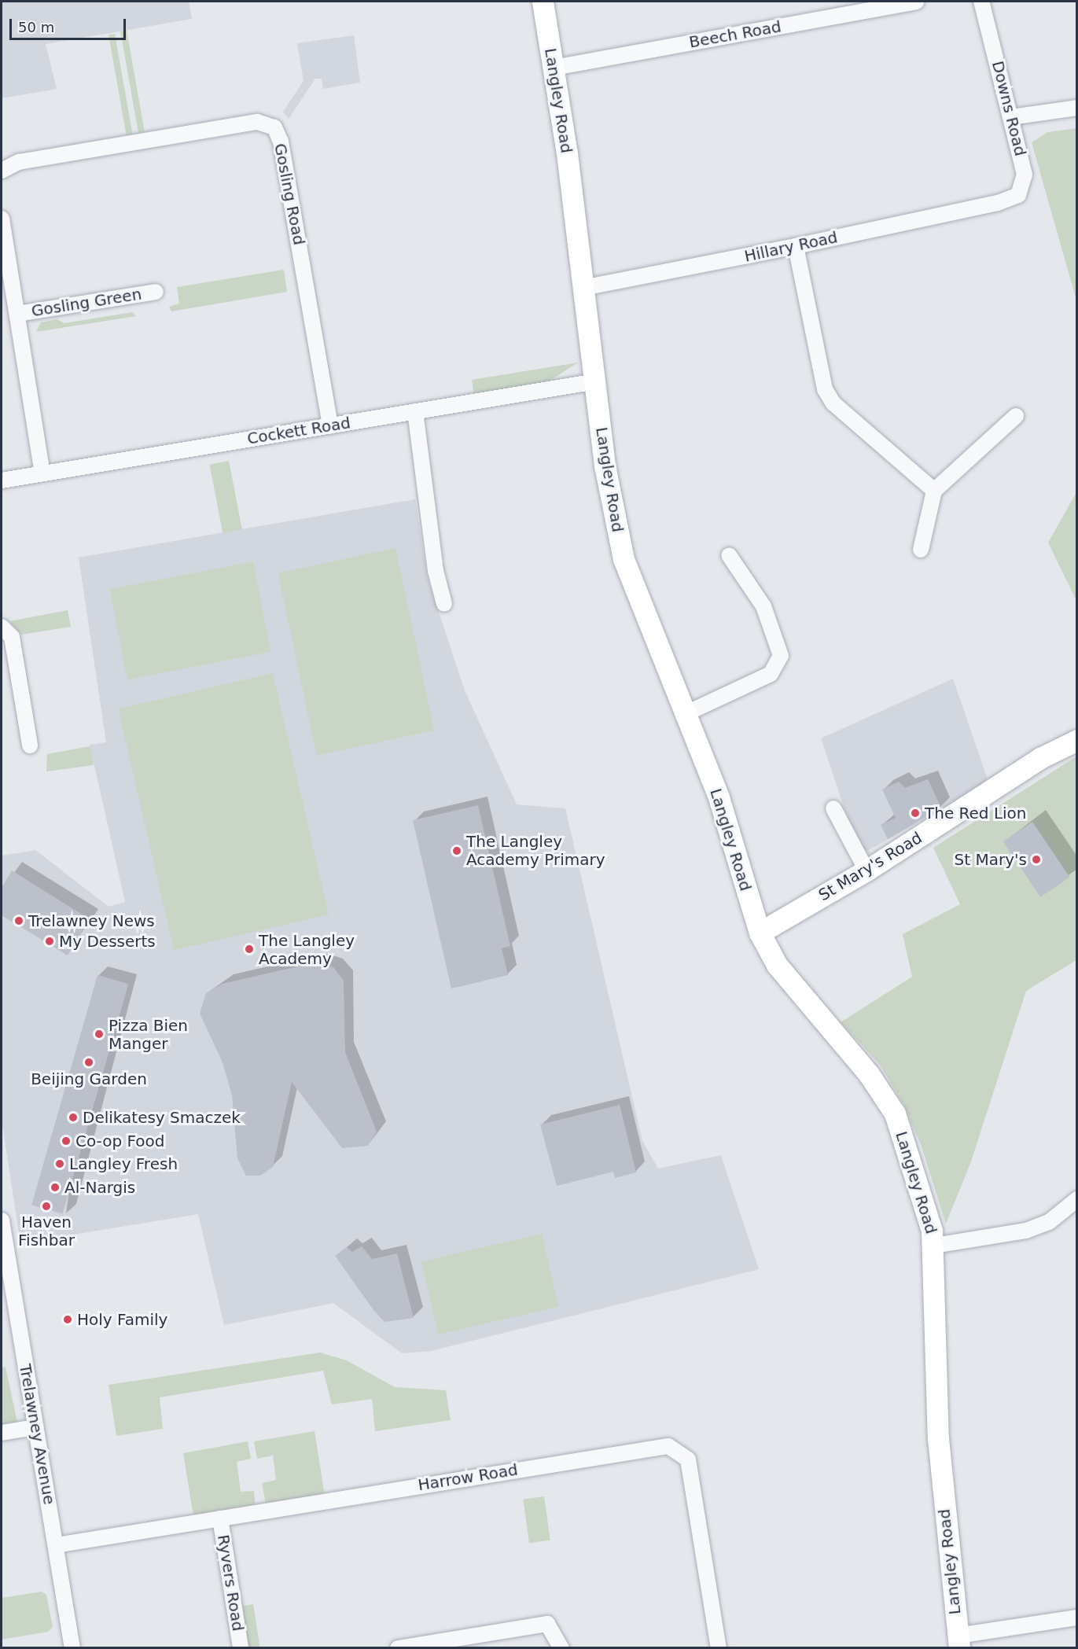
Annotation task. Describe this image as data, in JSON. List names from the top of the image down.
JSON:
{
  "streets": {
    "street": [
      "Beech Road",
      "Langley Road",
      "Downs Road",
      "Gosling Road",
      "Hillary Road",
      "Gosling Green",
      "Cockett Road",
      "St Mary's Road",
      "Trelawney Avenue",
      "Harrow Road",
      "Ryvers Road"
    ]
  },
  "crossings": [
    ["Beech Road", "Langley Road"],
    ["Langley Road", "Hillary Road"],
    ["Langley Road", "Cockett Road"],
    ["Langley Road", "St Mary's Road"],
    ["Downs Road", "Hillary Road"],
    ["Gosling Road", "Cockett Road"],
    ["Trelawney Avenue", "Harrow Road"],
    ["Harrow Road", "Ryvers Road"]
  ],
  "places": [
    "The Red Lion",
    "The Langley Academy Primary",
    "St Mary's",
    "Trelawney News",
    "My Desserts",
    "The Langley Academy",
    "Pizza Bien Manger",
    "Beijing Garden",
    "Delikatesy Smaczek",
    "Co-op Food",
    "Langley Fresh",
    "Al-Nargis",
    "Haven Fishbar",
    "Holy Family"
  ],
  "scale_bar": "50 m"
}
